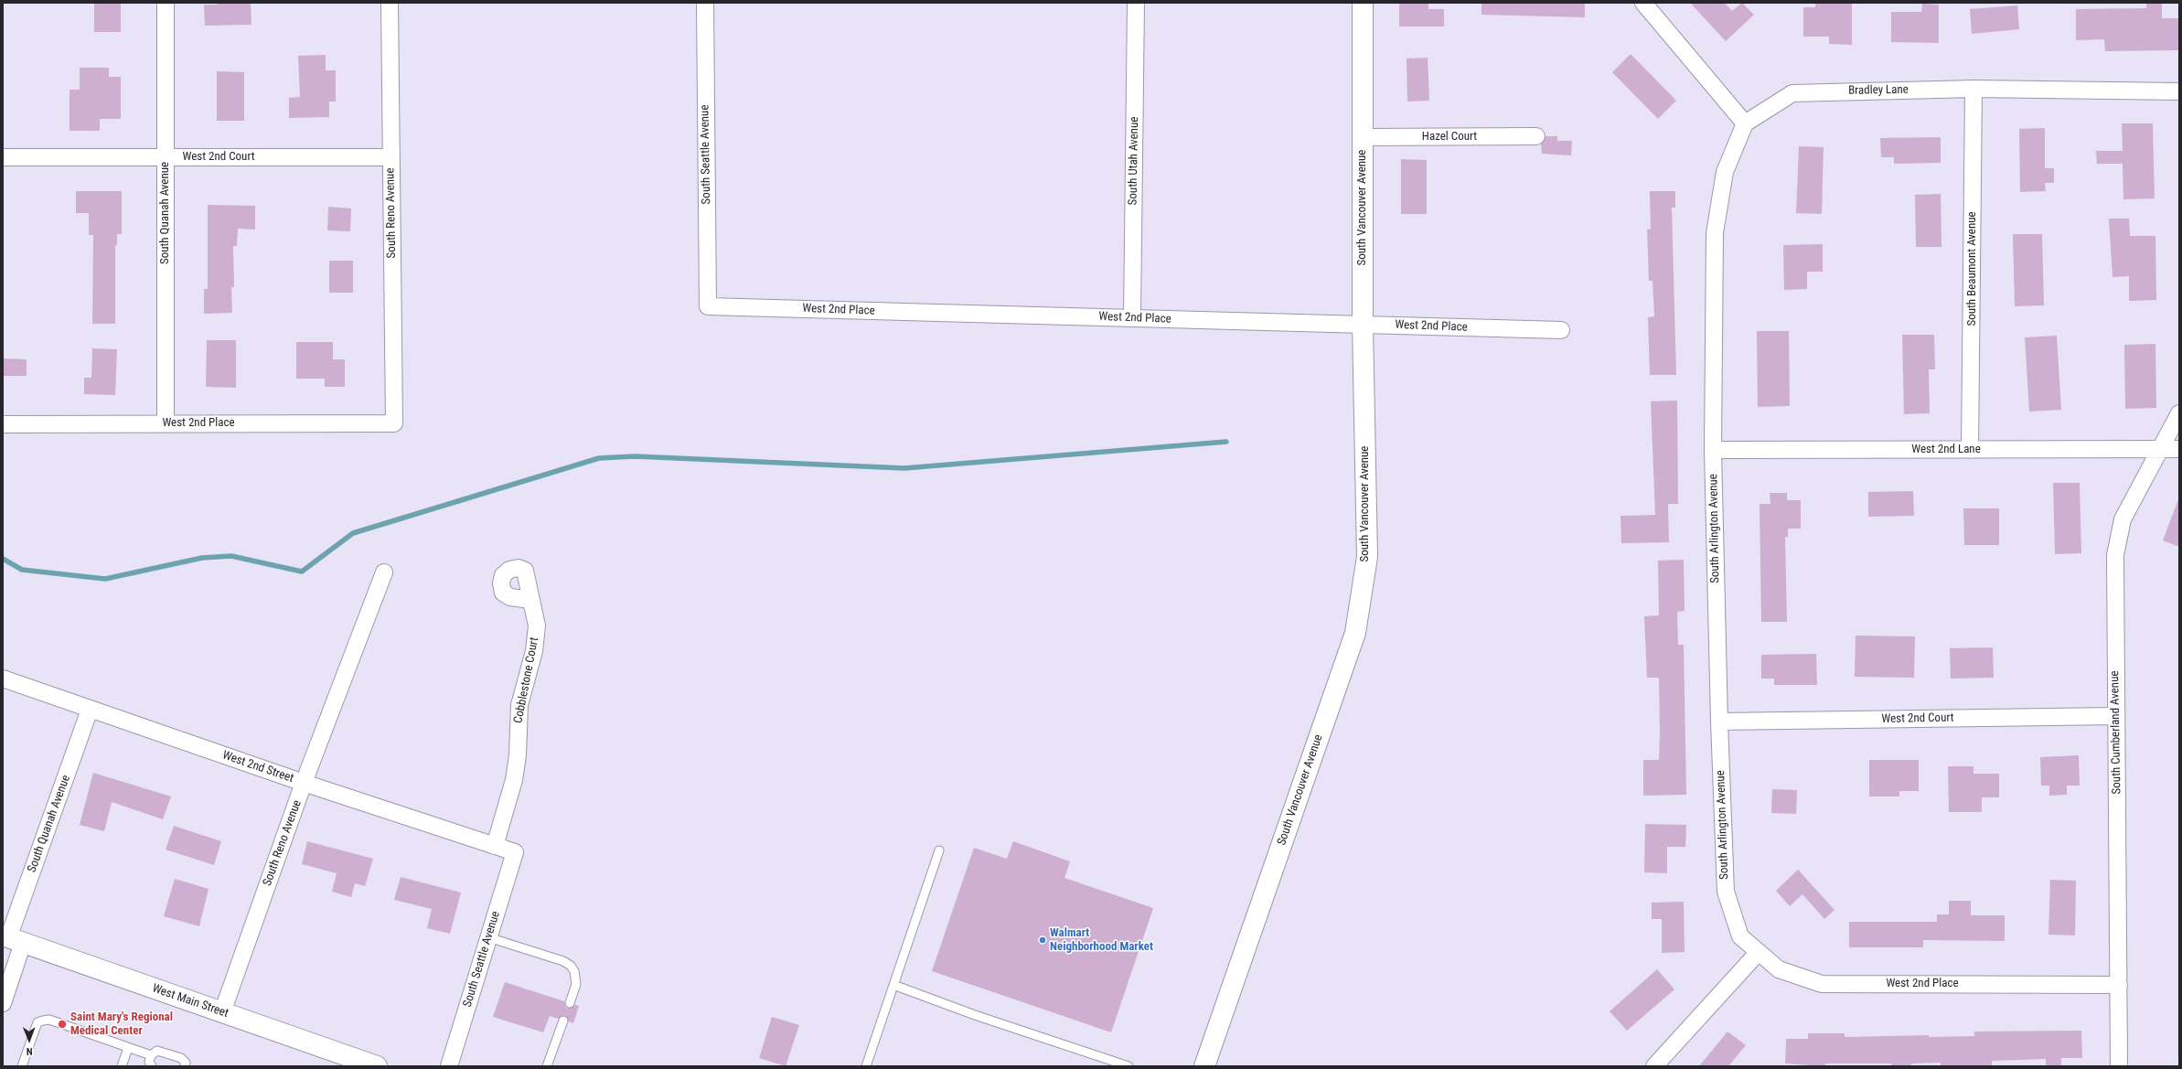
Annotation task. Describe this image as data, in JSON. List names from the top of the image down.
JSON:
{
  "streets": {
    "street": [
      "Bradley Lane",
      "Hazel Court",
      "South Seattle Avenue",
      "West 2nd Court",
      "South Utah Avenue",
      "South Vancouver Avenue",
      "South Quanah Avenue",
      "South Reno Avenue",
      "South Beaumont Avenue",
      "West 2nd Place",
      "West 2nd Lane",
      "South Arlington Avenue",
      "Cobblestone Court",
      "South Cumberland Avenue",
      "West 2nd Street",
      "West Main Street"
    ]
  },
  "crossings": [
    ["Bradley Lane", "South Beaumont Avenue"],
    ["Bradley Lane", "South Arlington Avenue"],
    ["Hazel Court", "South Vancouver Avenue"],
    ["South Seattle Avenue", "West 2nd Place"],
    ["South Seattle Avenue", "West 2nd Street"],
    ["West 2nd Court", "South Quanah Avenue"],
    ["West 2nd Court", "South Reno Avenue"],
    ["West 2nd Court", "South Arlington Avenue"],
    ["West 2nd Court", "South Cumberland Avenue"],
    ["South Utah Avenue", "West 2nd Place"],
    ["South Vancouver Avenue", "West 2nd Place"],
    ["South Quanah Avenue", "West 2nd Place"],
    ["South Quanah Avenue", "West 2nd Street"],
    ["South Quanah Avenue", "West Main Street"],
    ["South Reno Avenue", "West 2nd Place"],
    ["South Reno Avenue", "West 2nd Street"],
    ["South Reno Avenue", "West Main Street"],
    ["South Beaumont Avenue", "West 2nd Lane"],
    ["West 2nd Place", "South Arlington Avenue"],
    ["West 2nd Place", "South Cumberland Avenue"],
    ["West 2nd Lane", "South Arlington Avenue"],
    ["West 2nd Lane", "South Cumberland Avenue"],
    ["Cobblestone Court", "West 2nd Street"]
  ],
  "places": ["Walmart Neighborhood Market", "Saint Mary's Regional Medical Center"],
  "north": "bottom"
}
